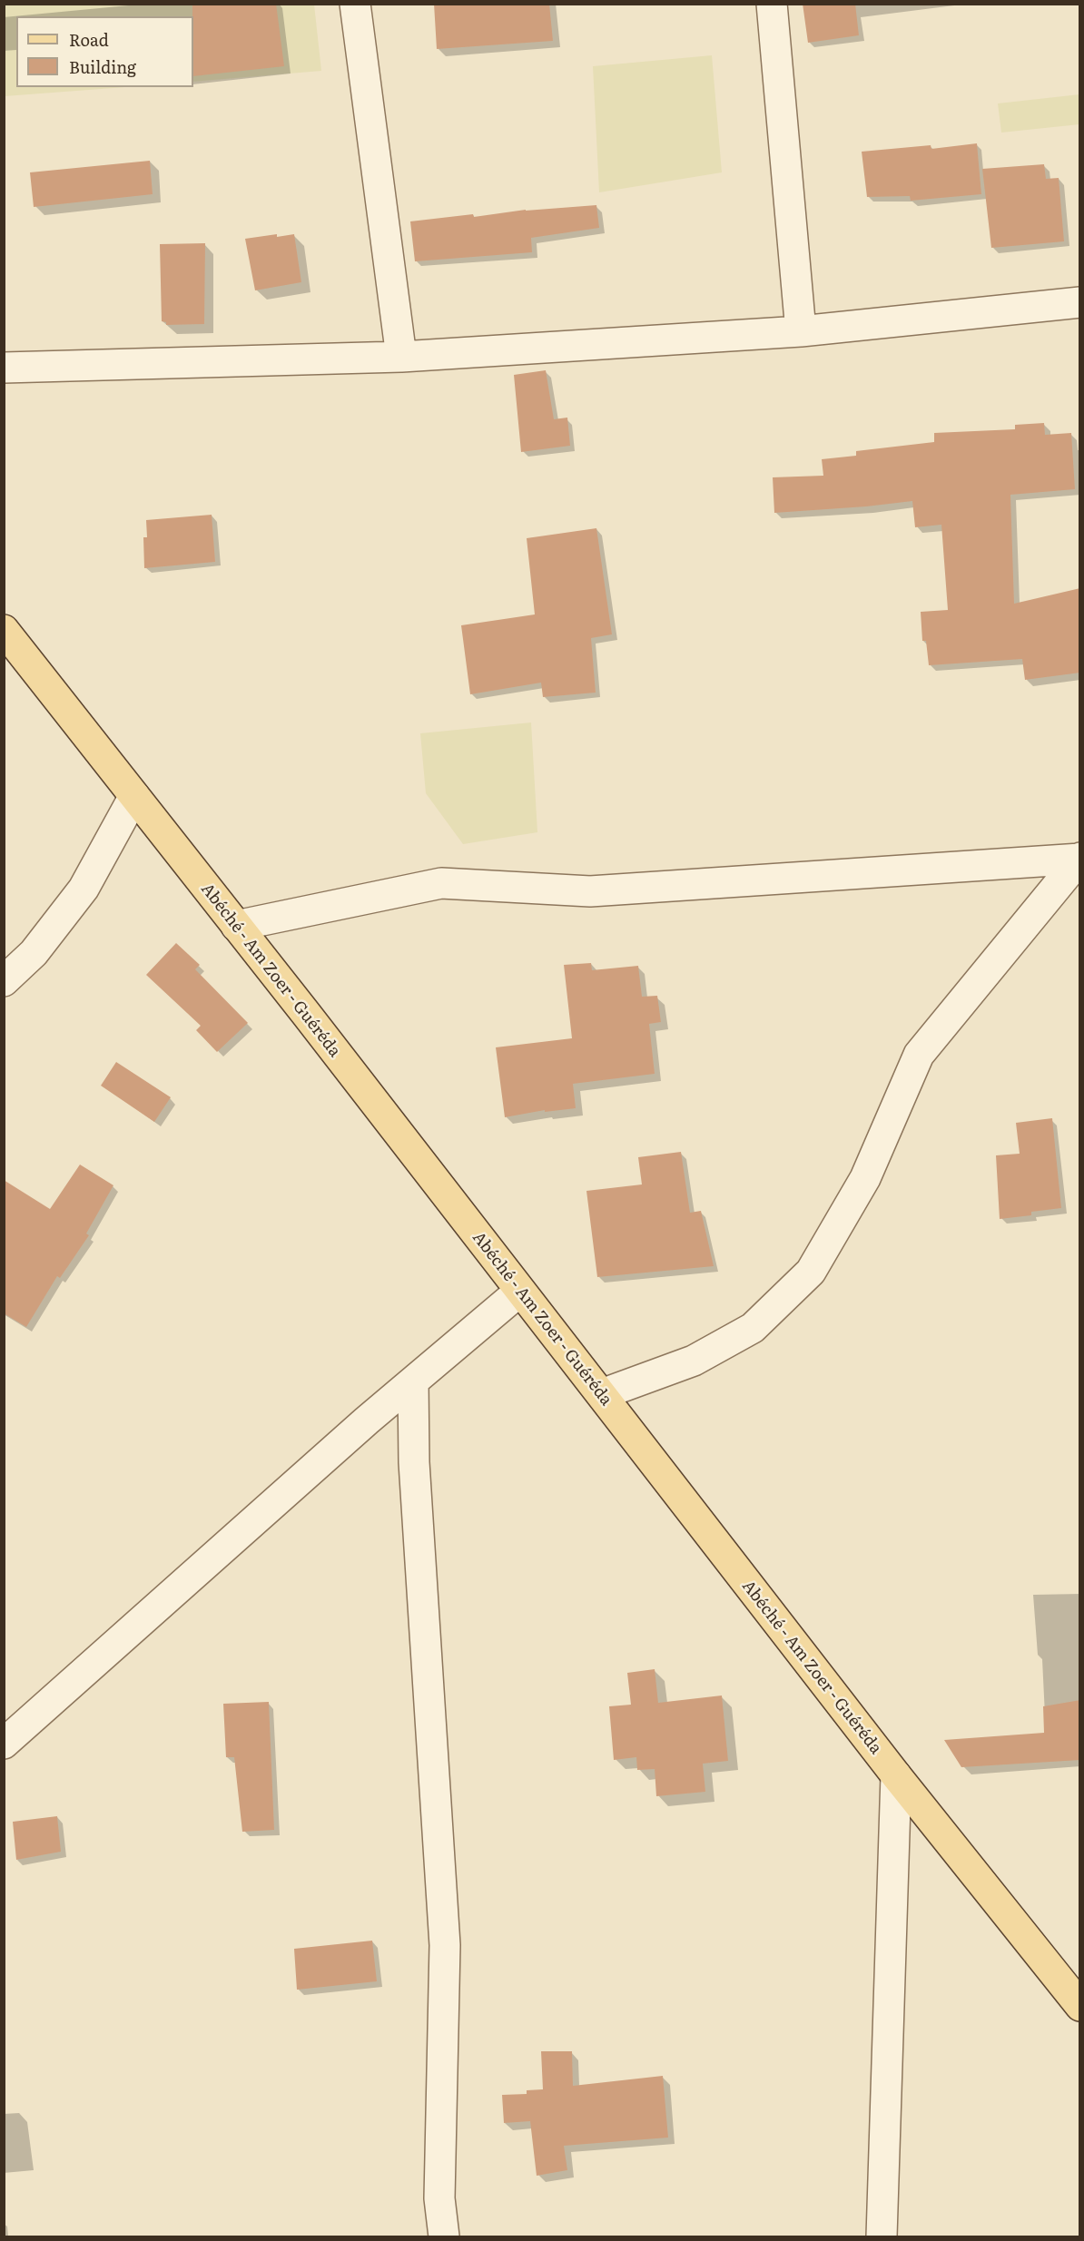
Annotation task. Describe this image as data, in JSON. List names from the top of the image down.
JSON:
{
  "streets": {
    "main road": ["Abéché - Am Zoer - Guéréda"]
  },
  "legend": ["Road", "Building"]
}
